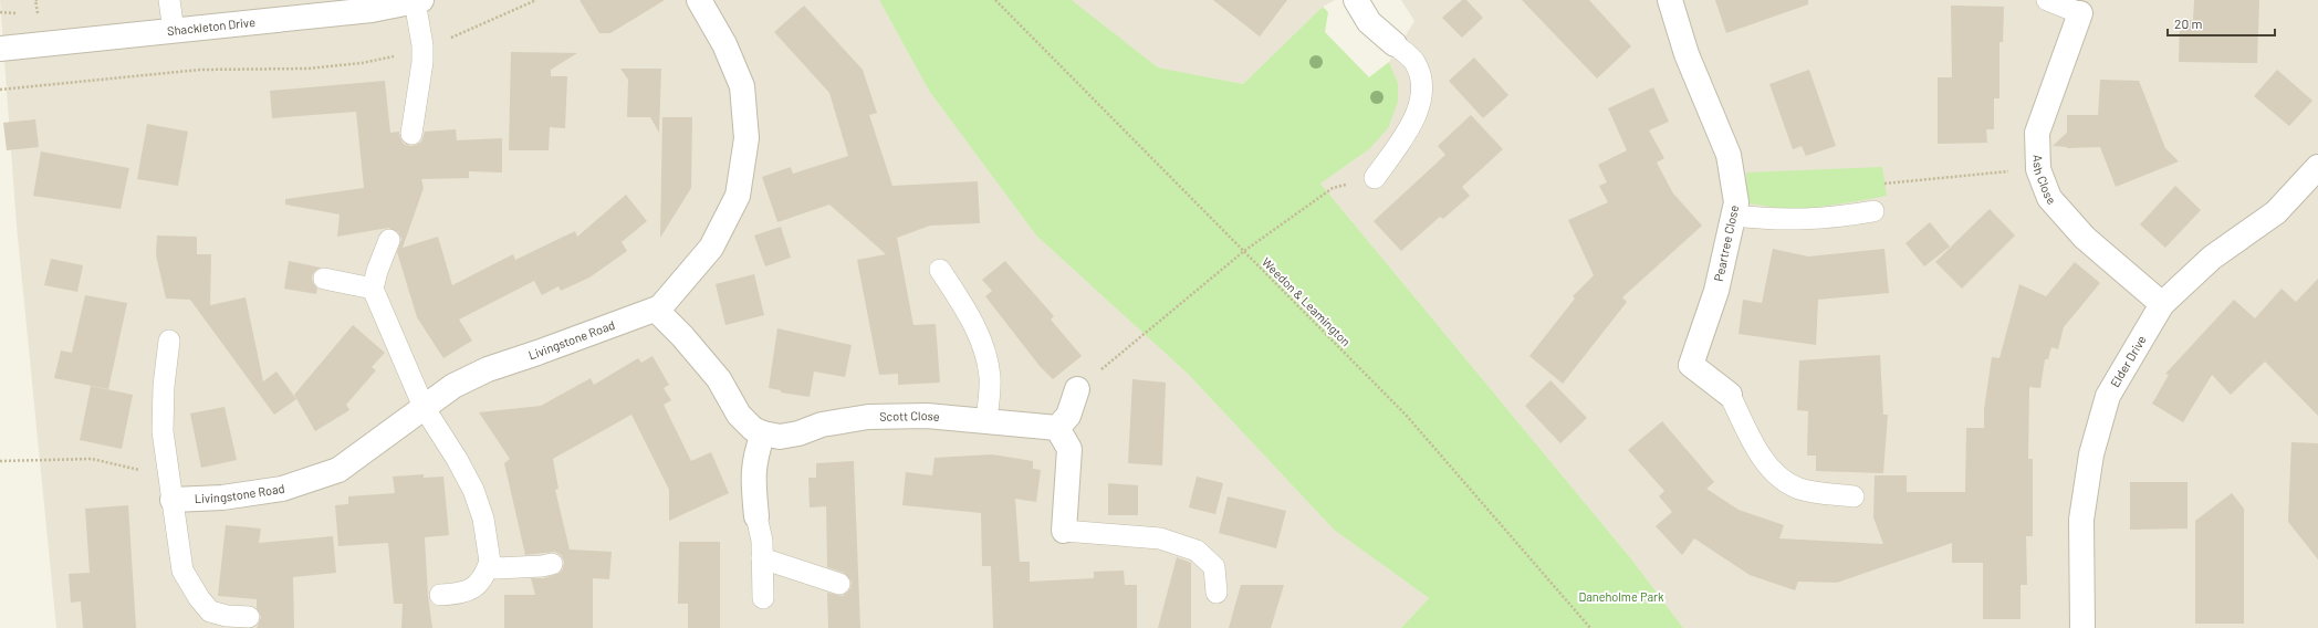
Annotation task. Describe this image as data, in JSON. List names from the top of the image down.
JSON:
{
  "streets": {
    "street": [
      "Shackleton Drive",
      "Ash Close",
      "Peartree Close",
      "Livingstone Road",
      "Elder Drive",
      "Scott Close"
    ],
    "path": ["Weedon & Leamington"]
  },
  "crossings": [
    ["Ash Close", "Elder Drive"],
    ["Livingstone Road", "Scott Close"]
  ],
  "parks": ["Daneholme Park"],
  "scale_bar": "20 m"
}
